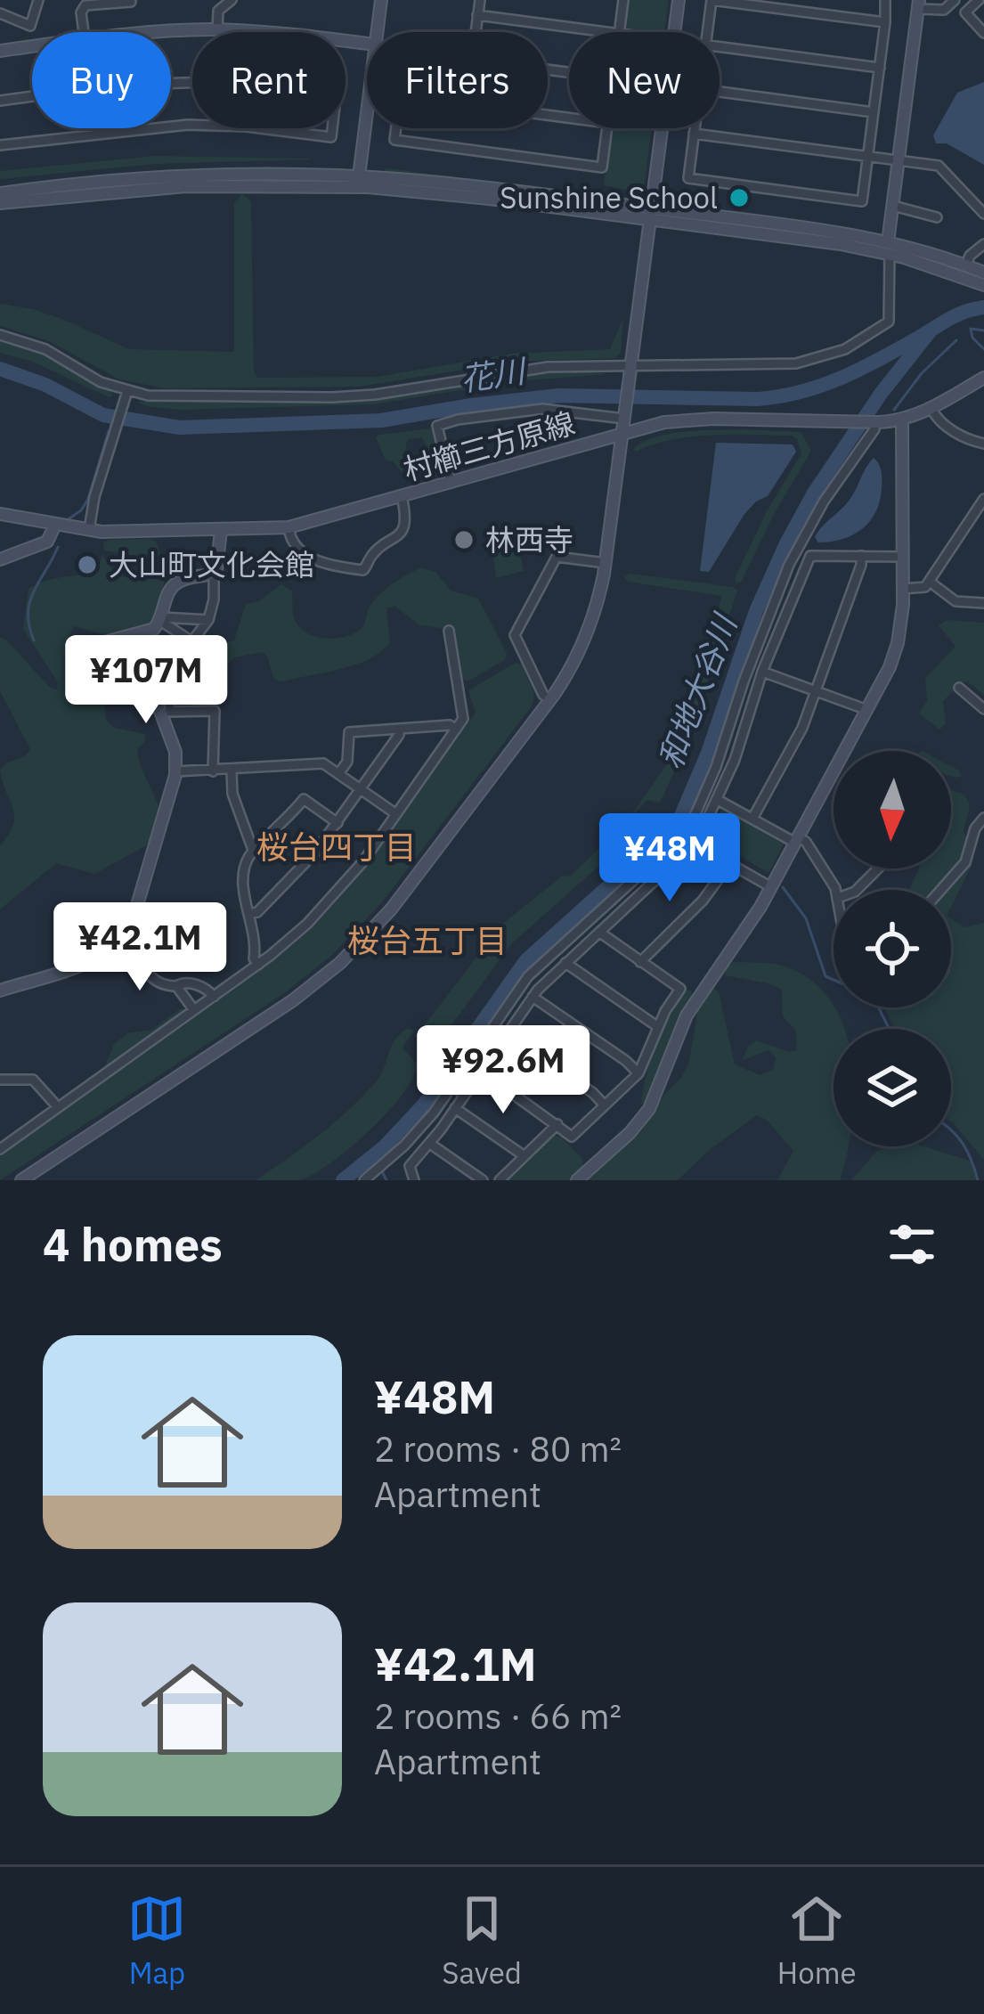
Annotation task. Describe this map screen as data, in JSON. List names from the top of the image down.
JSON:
{
  "streets": {
    "street": ["村櫛三方原線"]
  },
  "districts": ["桜台四丁目", "桜台五丁目"],
  "water": ["花川", "和地大谷川"],
  "places": ["Sunshine School", "林西寺", "大山町文化会館"],
  "north": "bottom",
  "page": {
    "chip": [
      "Buy",
      "Rent",
      "Filters",
      "New"
    ],
    "price": [
      "¥107M",
      "¥48M",
      "¥42.1M",
      "¥92.6M"
    ],
    "heading": "4 homes",
    "list": [
      {
        "name": "¥48M",
        "note": "2 rooms · 80 m² · Apartment"
      },
      {
        "name": "¥42.1M",
        "note": "2 rooms · 66 m² · Apartment"
      }
    ],
    "tabs": ["Map", "Saved", "Home"]
  }
}
